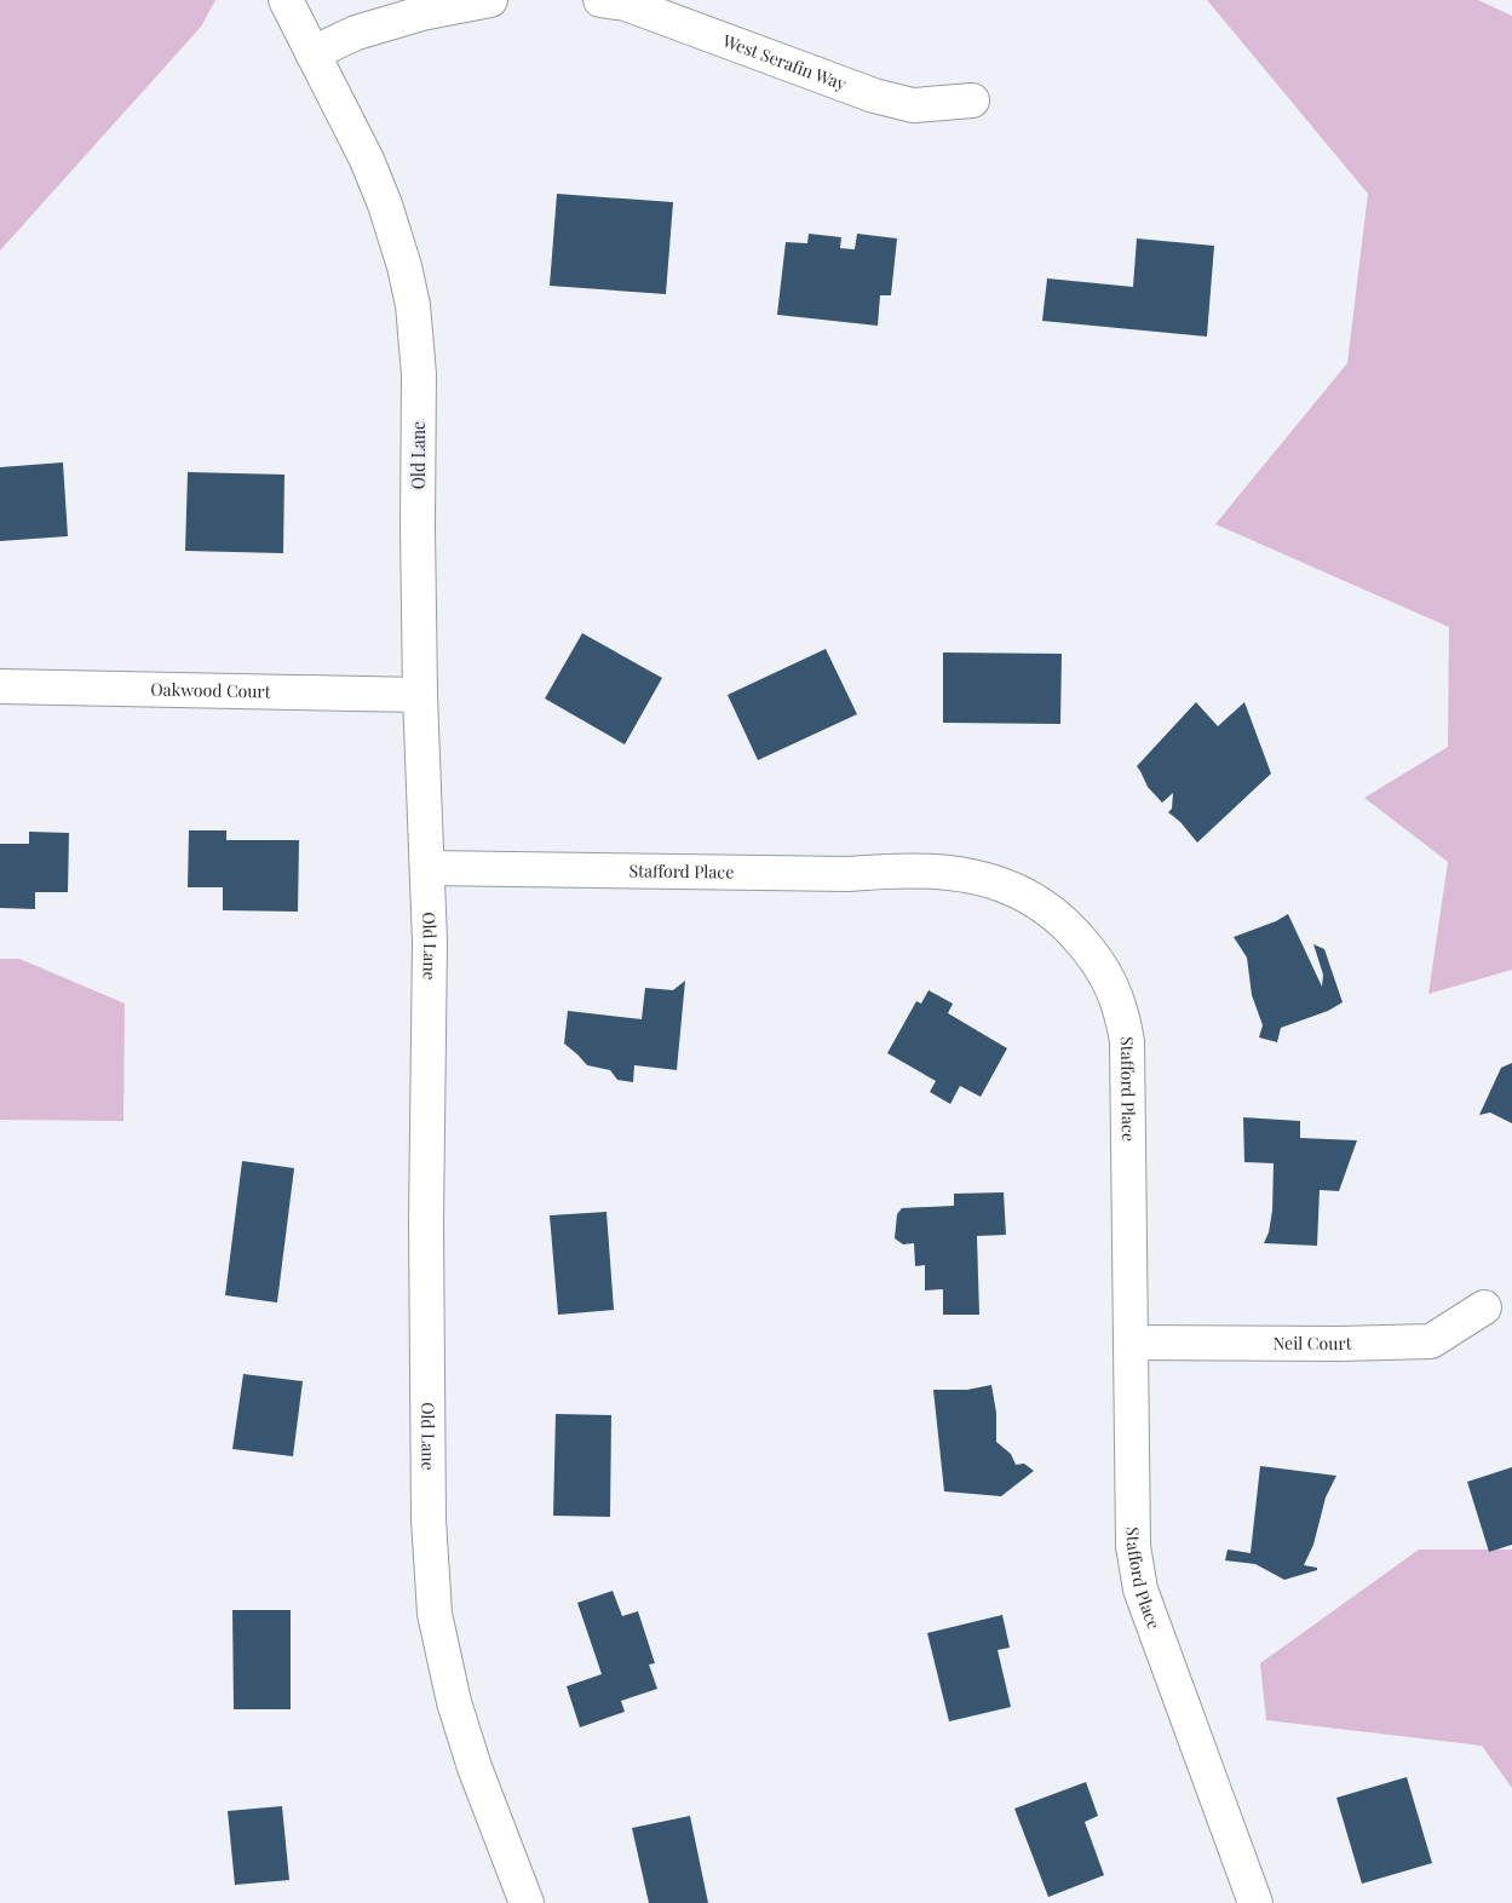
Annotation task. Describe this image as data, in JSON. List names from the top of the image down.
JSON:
{
  "streets": {
    "street": [
      "West Serafin Way",
      "Old Lane",
      "Oakwood Court",
      "Stafford Place",
      "Neil Court"
    ]
  },
  "crossings": [
    ["Old Lane", "Oakwood Court"],
    ["Old Lane", "Stafford Place"],
    ["Stafford Place", "Neil Court"]
  ]
}
